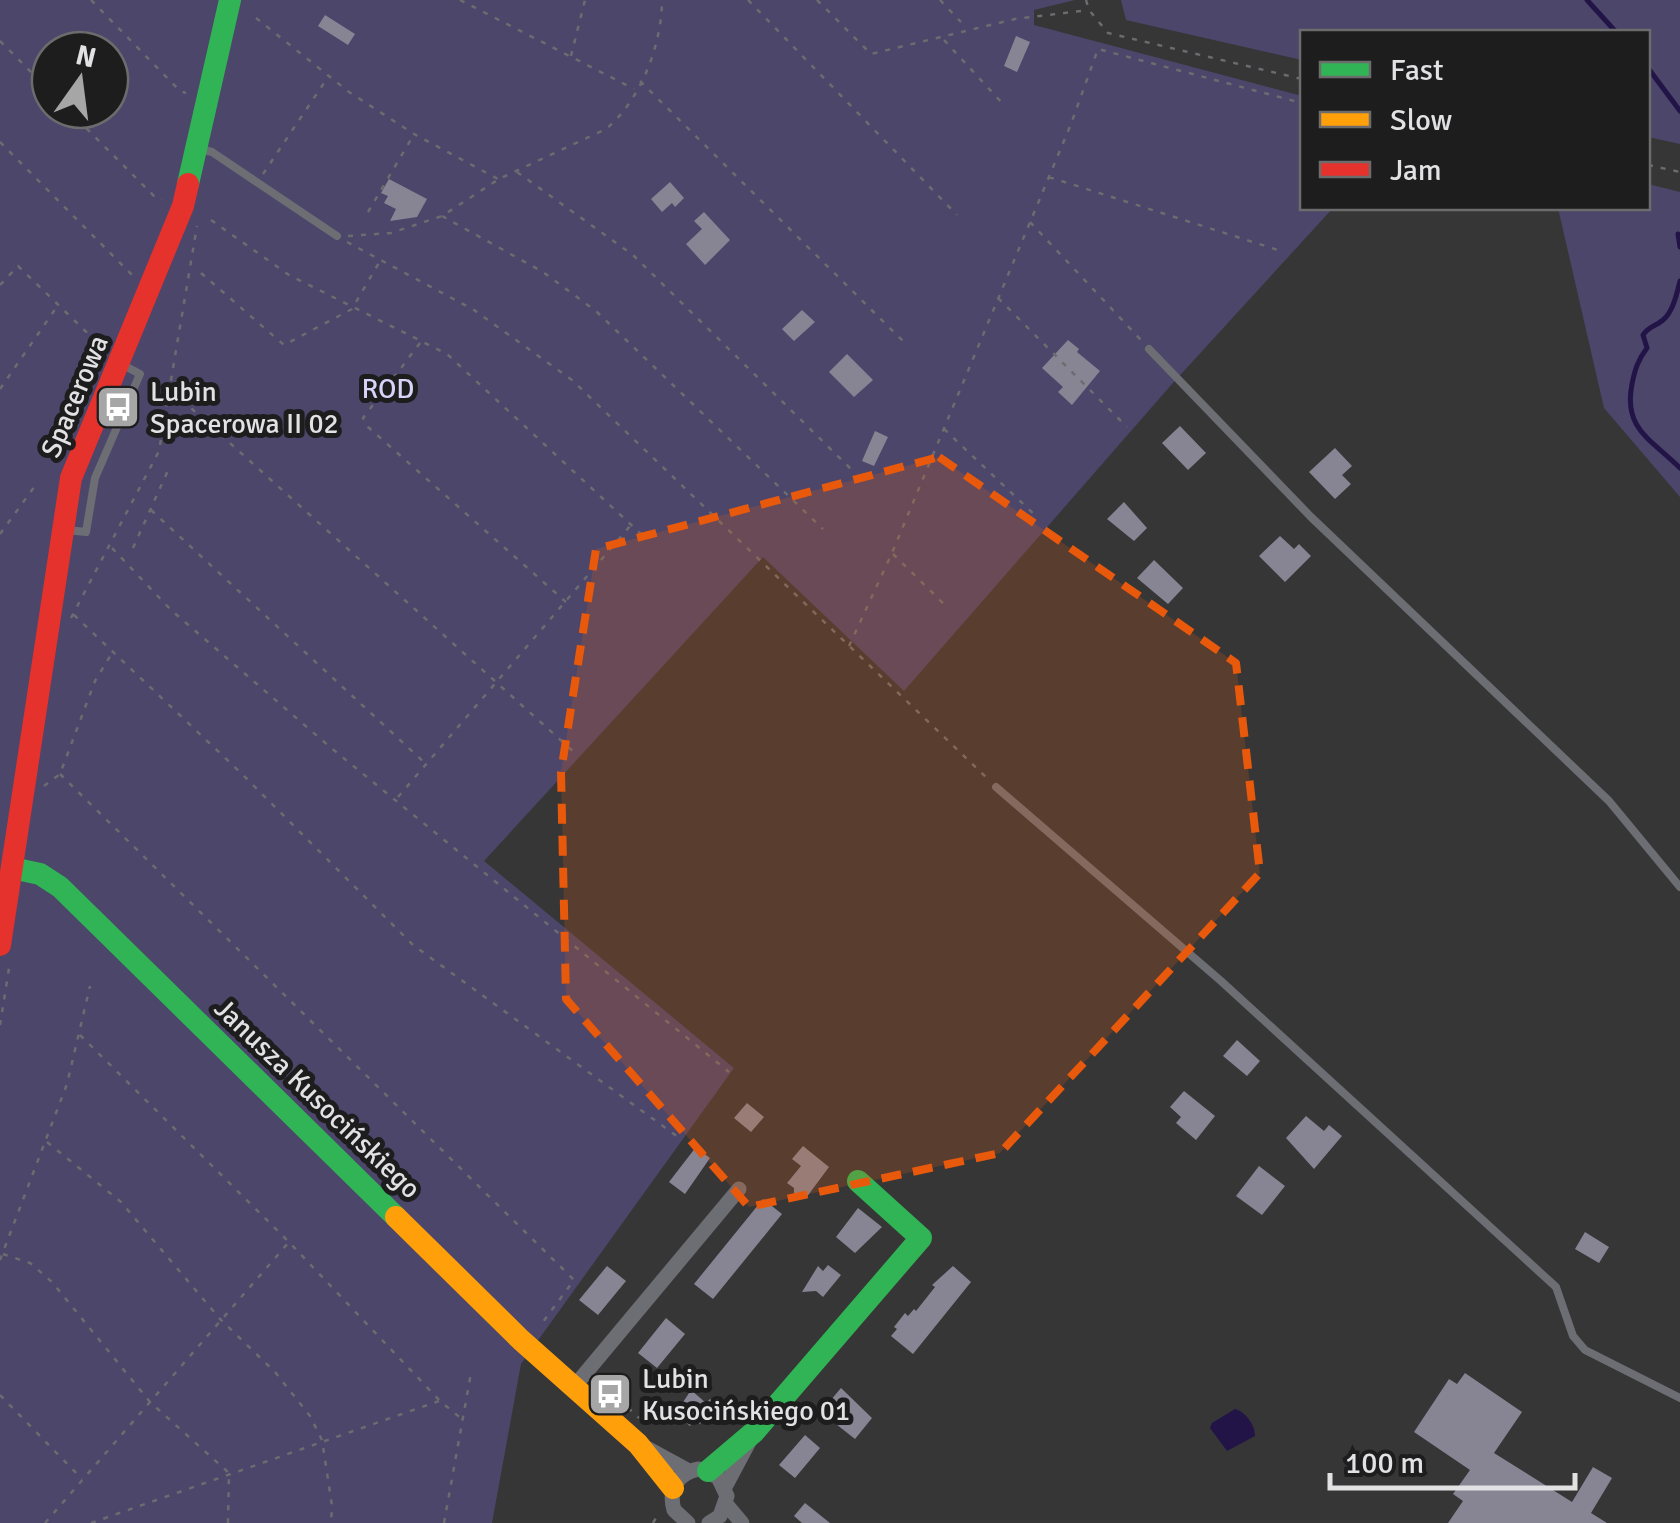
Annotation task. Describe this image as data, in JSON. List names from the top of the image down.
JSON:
{
  "streets": {
    "street": ["Spacerowa", "Janusza Kusocińskiego"]
  },
  "crossings": [
    ["Spacerowa", "Janusza Kusocińskiego"]
  ],
  "parks": ["ROD"],
  "places": {
    "bus stop": ["Lubin Spacerowa II 02", "Lubin Kusocińskiego 01"]
  },
  "legend": ["Fast", "Slow", "Jam"],
  "scale_bar": "100 m",
  "north": "top"
}
